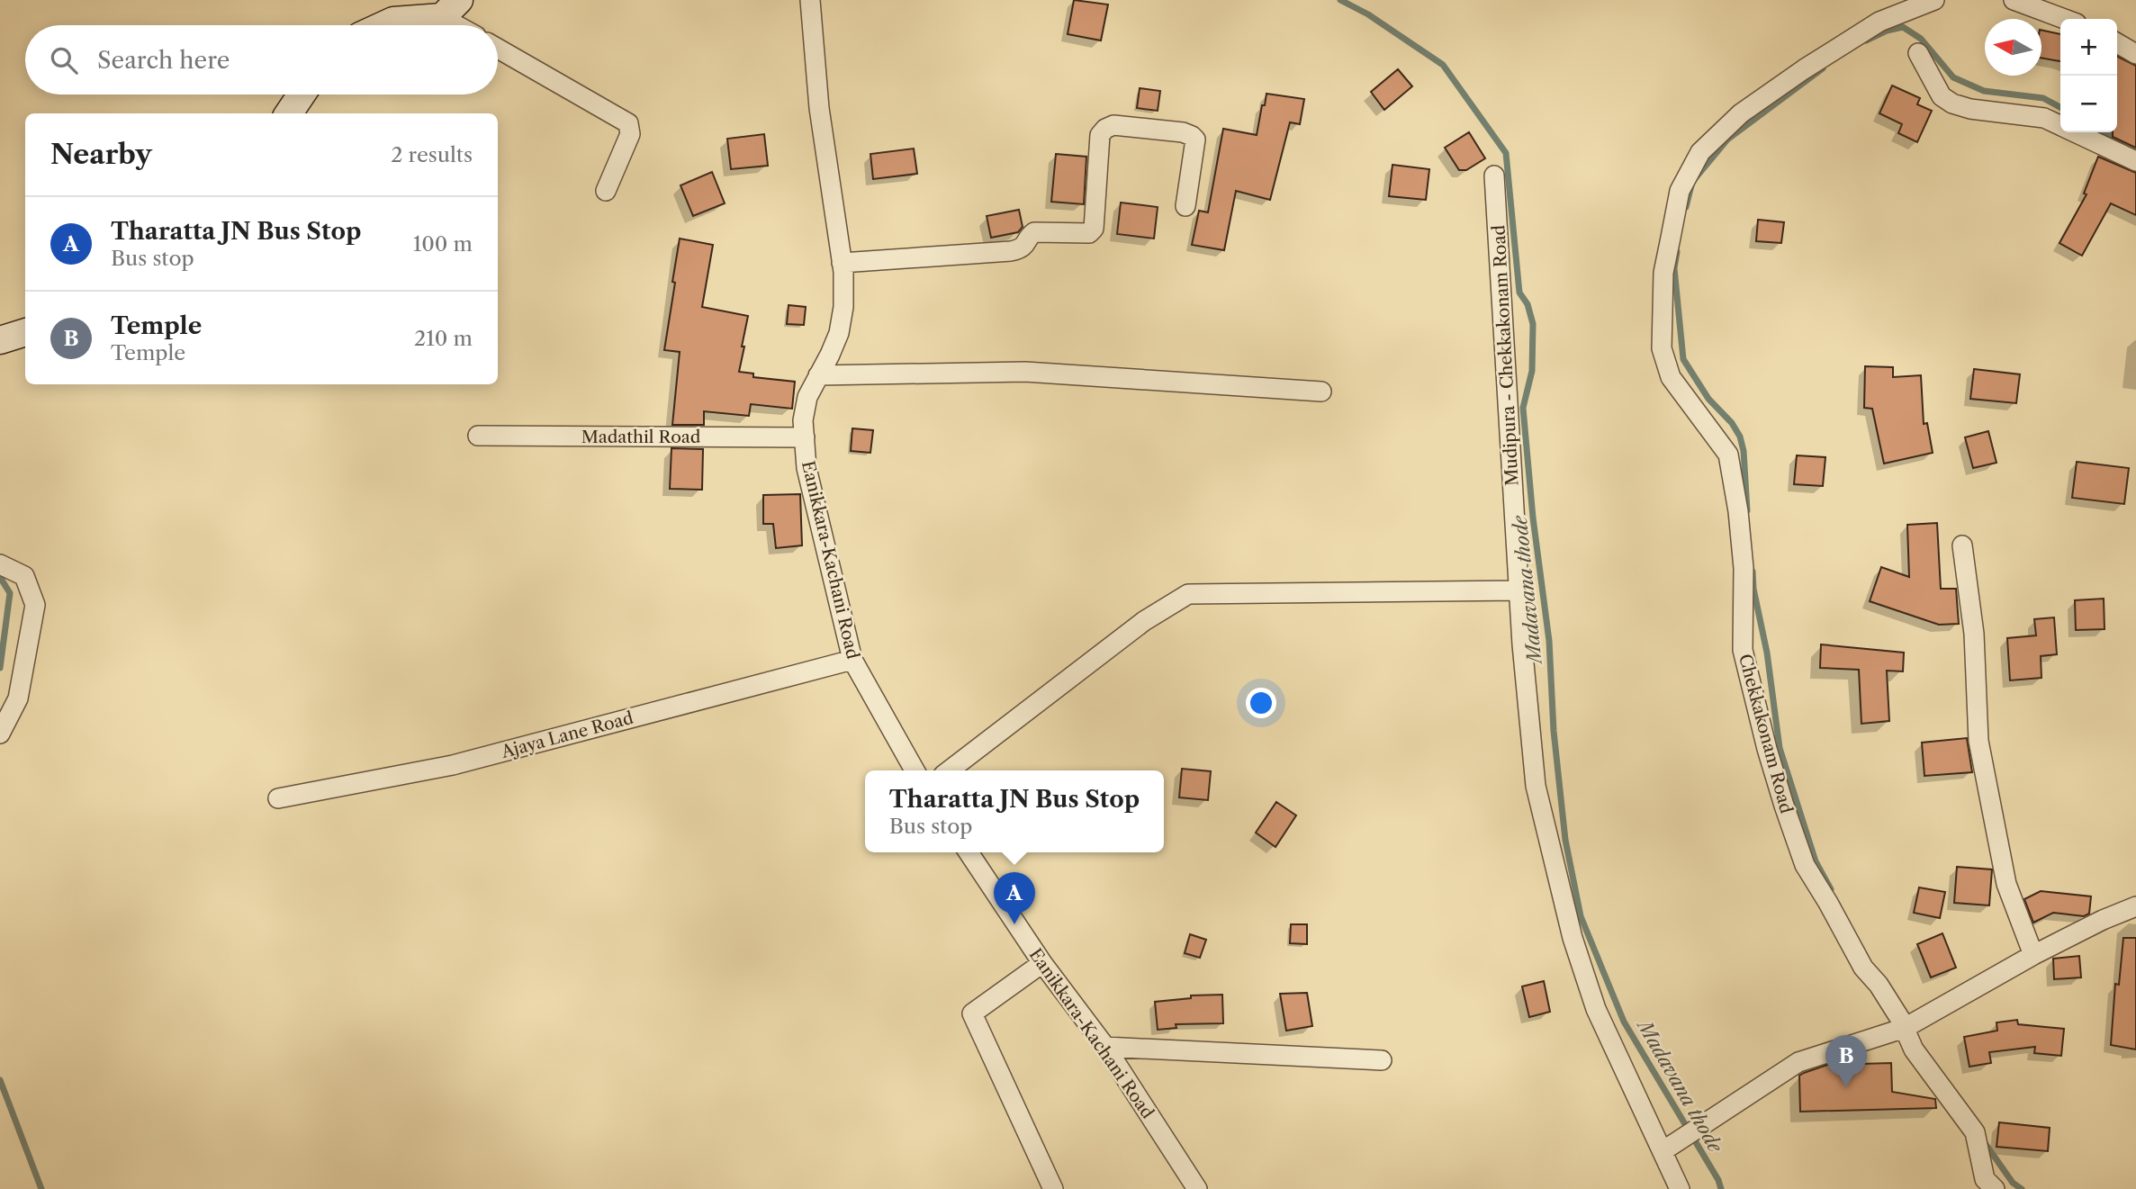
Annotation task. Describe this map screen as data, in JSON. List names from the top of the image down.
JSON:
{
  "streets": {
    "street": [
      "Mudipura - Chekkakonam Road",
      "Madathil Road",
      "Eanikkara-Kachani Road",
      "Chekkakonam Road",
      "Ajaya Lane Road"
    ]
  },
  "crossings": [
    ["Madathil Road", "Eanikkara-Kachani Road"],
    ["Eanikkara-Kachani Road", "Ajaya Lane Road"]
  ],
  "water": ["Madavana thode"],
  "north": "left",
  "page": {
    "map_buttons": ["+", "−"],
    "search": "Search here",
    "heading": ["Nearby", "2 results"],
    "list": [
      {
        "mark": "A",
        "name": "Tharatta JN Bus Stop",
        "note": "Bus stop",
        "value": "100 m"
      },
      {
        "mark": "B",
        "name": "Temple",
        "note": "Temple",
        "value": "210 m"
      }
    ],
    "popup": ["Tharatta JN Bus Stop", "Bus stop"],
    "pins": ["A", "B"]
  }
}
